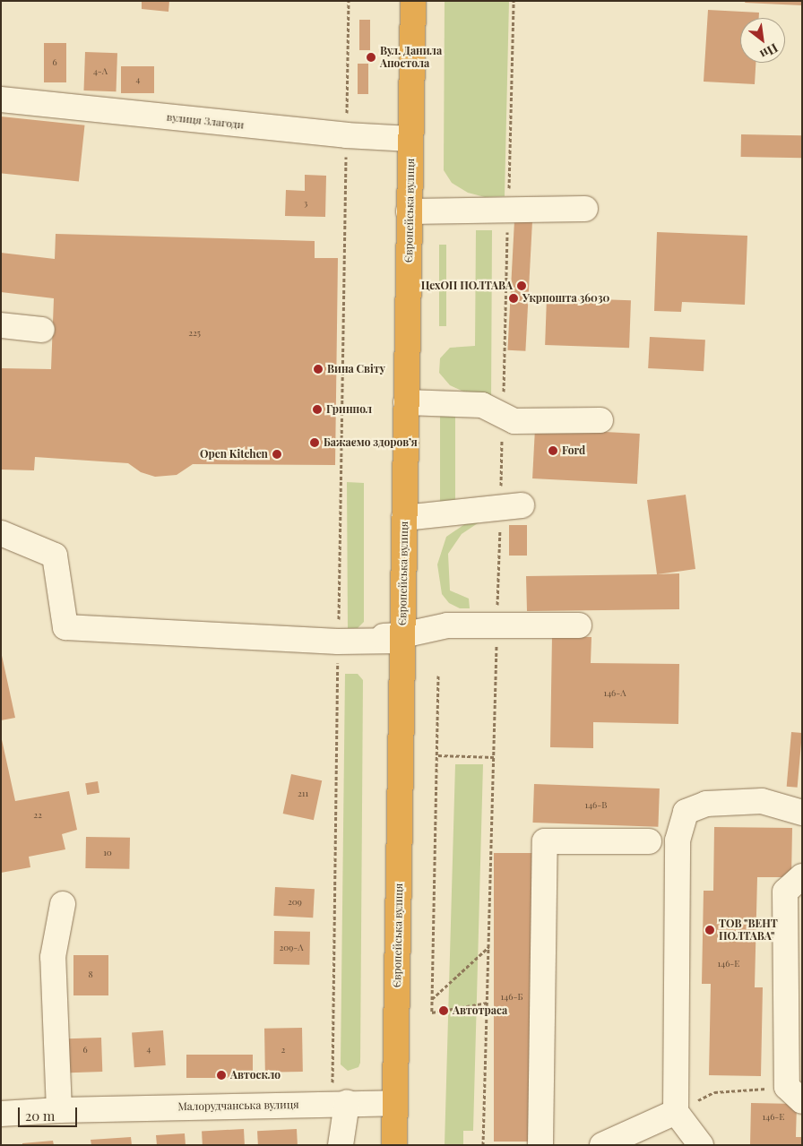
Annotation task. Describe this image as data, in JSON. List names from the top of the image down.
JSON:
{
  "streets": {
    "highway": ["Європейська вулиця"],
    "street": ["вулиця Злагоди", "Малорудчанська вулиця"]
  },
  "crossings": [
    ["вулиця Злагоди", "Європейська вулиця"],
    ["Європейська вулиця", "Малорудчанська вулиця"]
  ],
  "places": [
    "Вул. Данила Апостола",
    "ЦехОП ПОЛТАВА",
    "Укрпошта 36030",
    "Вина Світу",
    "Гринпол",
    "Бажаємо здоровʼя",
    "Ford",
    "Open Kitchen",
    "ТОВ \"ВЕНТ ПОЛТАВА\"",
    "Автотраса",
    "Автоскло"
  ],
  "house_numbers": [
    "6",
    "4-А",
    "4",
    "3",
    "225",
    "146-А",
    "211",
    "146-В",
    "22",
    "10",
    "209",
    "209-А",
    "146-Е",
    "8",
    "146-Б",
    "4",
    "6",
    "2",
    "146-Е"
  ],
  "scale_bar": "20 m",
  "north": "bottom right"
}
